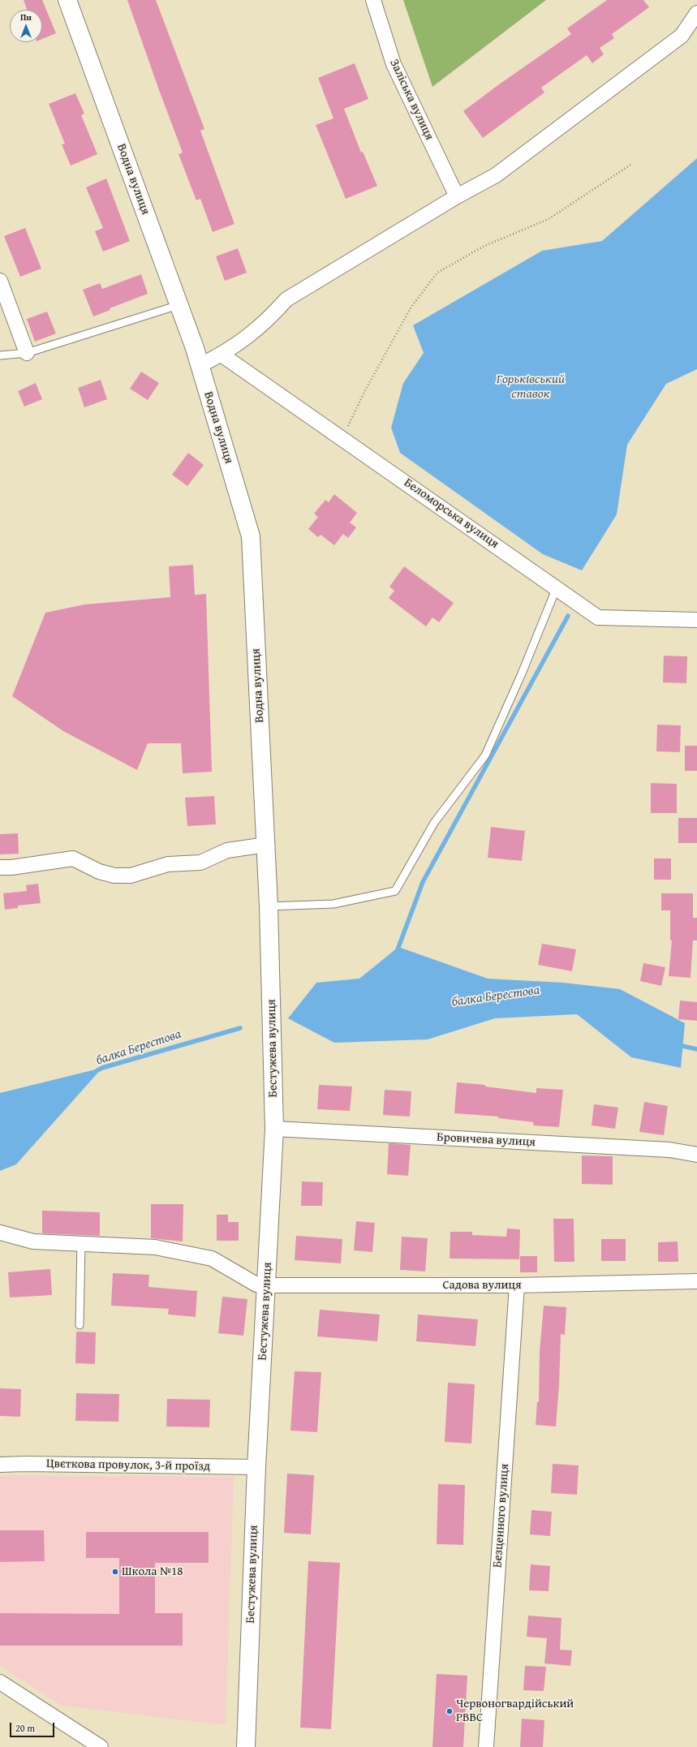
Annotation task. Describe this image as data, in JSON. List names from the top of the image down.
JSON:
{
  "streets": {
    "street": [
      "Заліська вулиця",
      "Водна вулиця",
      "Беломорська вулиця",
      "Бестужева вулиця",
      "Бровичева вулиця",
      "Садова вулиця",
      "Цвєткова провулок, 3-й проїзд",
      "Безценного вулиця"
    ]
  },
  "crossings": [
    ["Водна вулиця", "Бестужева вулиця"],
    ["Бестужева вулиця", "Бровичева вулиця"],
    ["Бестужева вулиця", "Садова вулиця"],
    ["Бестужева вулиця", "Цвєткова провулок, 3-й проїзд"],
    ["Садова вулиця", "Безценного вулиця"]
  ],
  "water": ["Горьківський ставок", "балка Берестова"],
  "places": ["Школа №18", "Червоногвардійський РВВС"],
  "scale_bar": "20 m",
  "north": "top"
}
